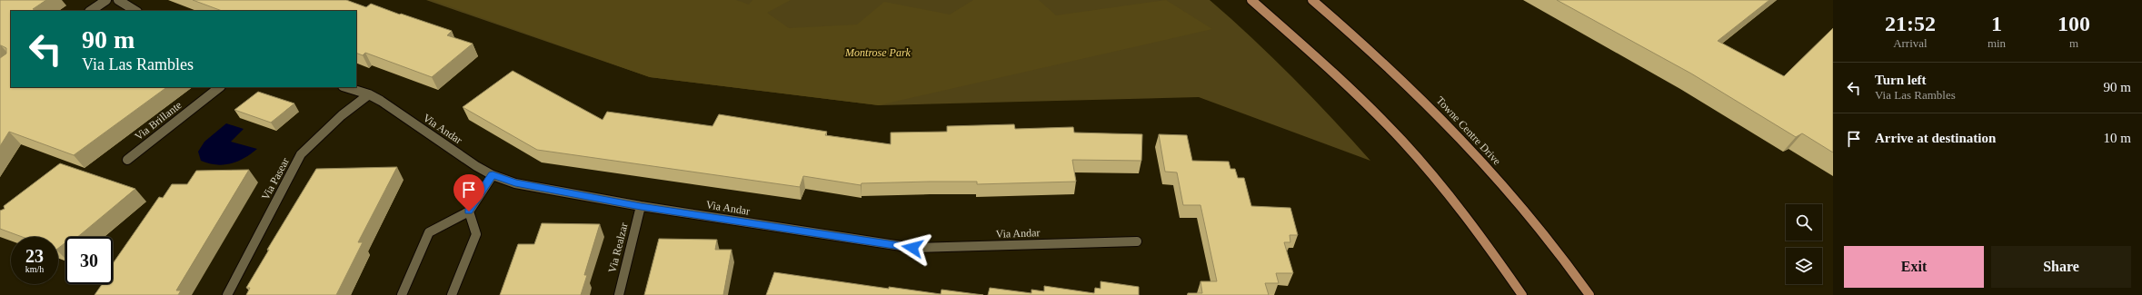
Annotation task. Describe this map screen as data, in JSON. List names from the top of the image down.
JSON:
{
  "streets": {
    "main road": ["Towne Centre Drive"],
    "street": [
      "Via Brillante",
      "Via Andar",
      "Via Pasear",
      "Via Realzar"
    ]
  },
  "crossings": [
    ["Via Andar", "Via Pasear"],
    ["Via Andar", "Via Realzar"]
  ],
  "parks": ["Montrose Park"],
  "page": {
    "eta": [
      "21:52",
      "Arrival",
      "1",
      "min",
      "100",
      "m"
    ],
    "turn": ["90 m", "Via Las Rambles"],
    "list": [
      {
        "name": "Turn left",
        "note": "Via Las Rambles",
        "value": "90 m"
      },
      {
        "name": "Arrive at destination",
        "value": "10 m"
      }
    ],
    "speed": "23 km/h",
    "limit": "30",
    "buttons": ["Exit", "Share"]
  }
}
